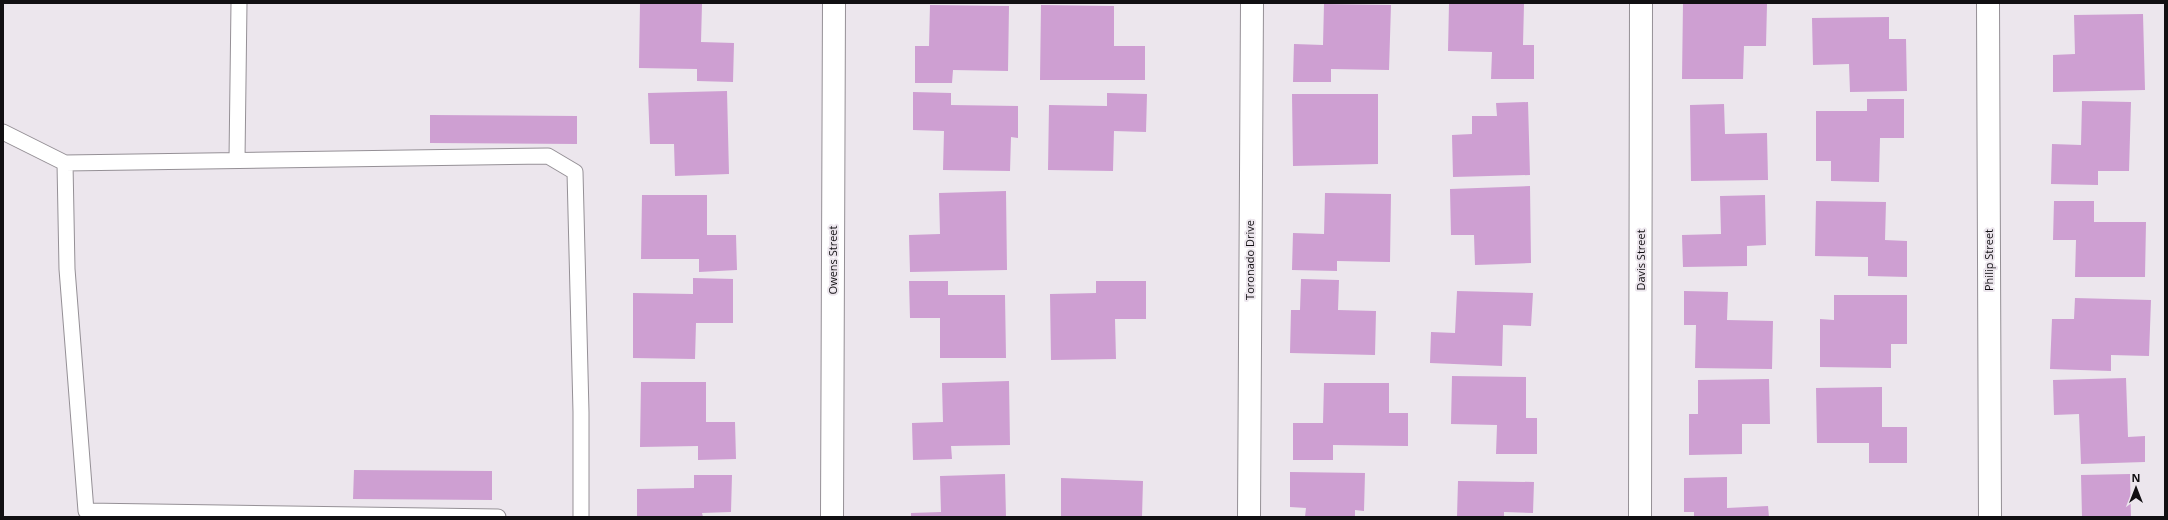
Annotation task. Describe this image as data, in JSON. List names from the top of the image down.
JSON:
{
  "streets": {
    "street": [
      "Owens Street",
      "Toronado Drive",
      "Davis Street",
      "Philip Street"
    ]
  },
  "north": "top"
}
